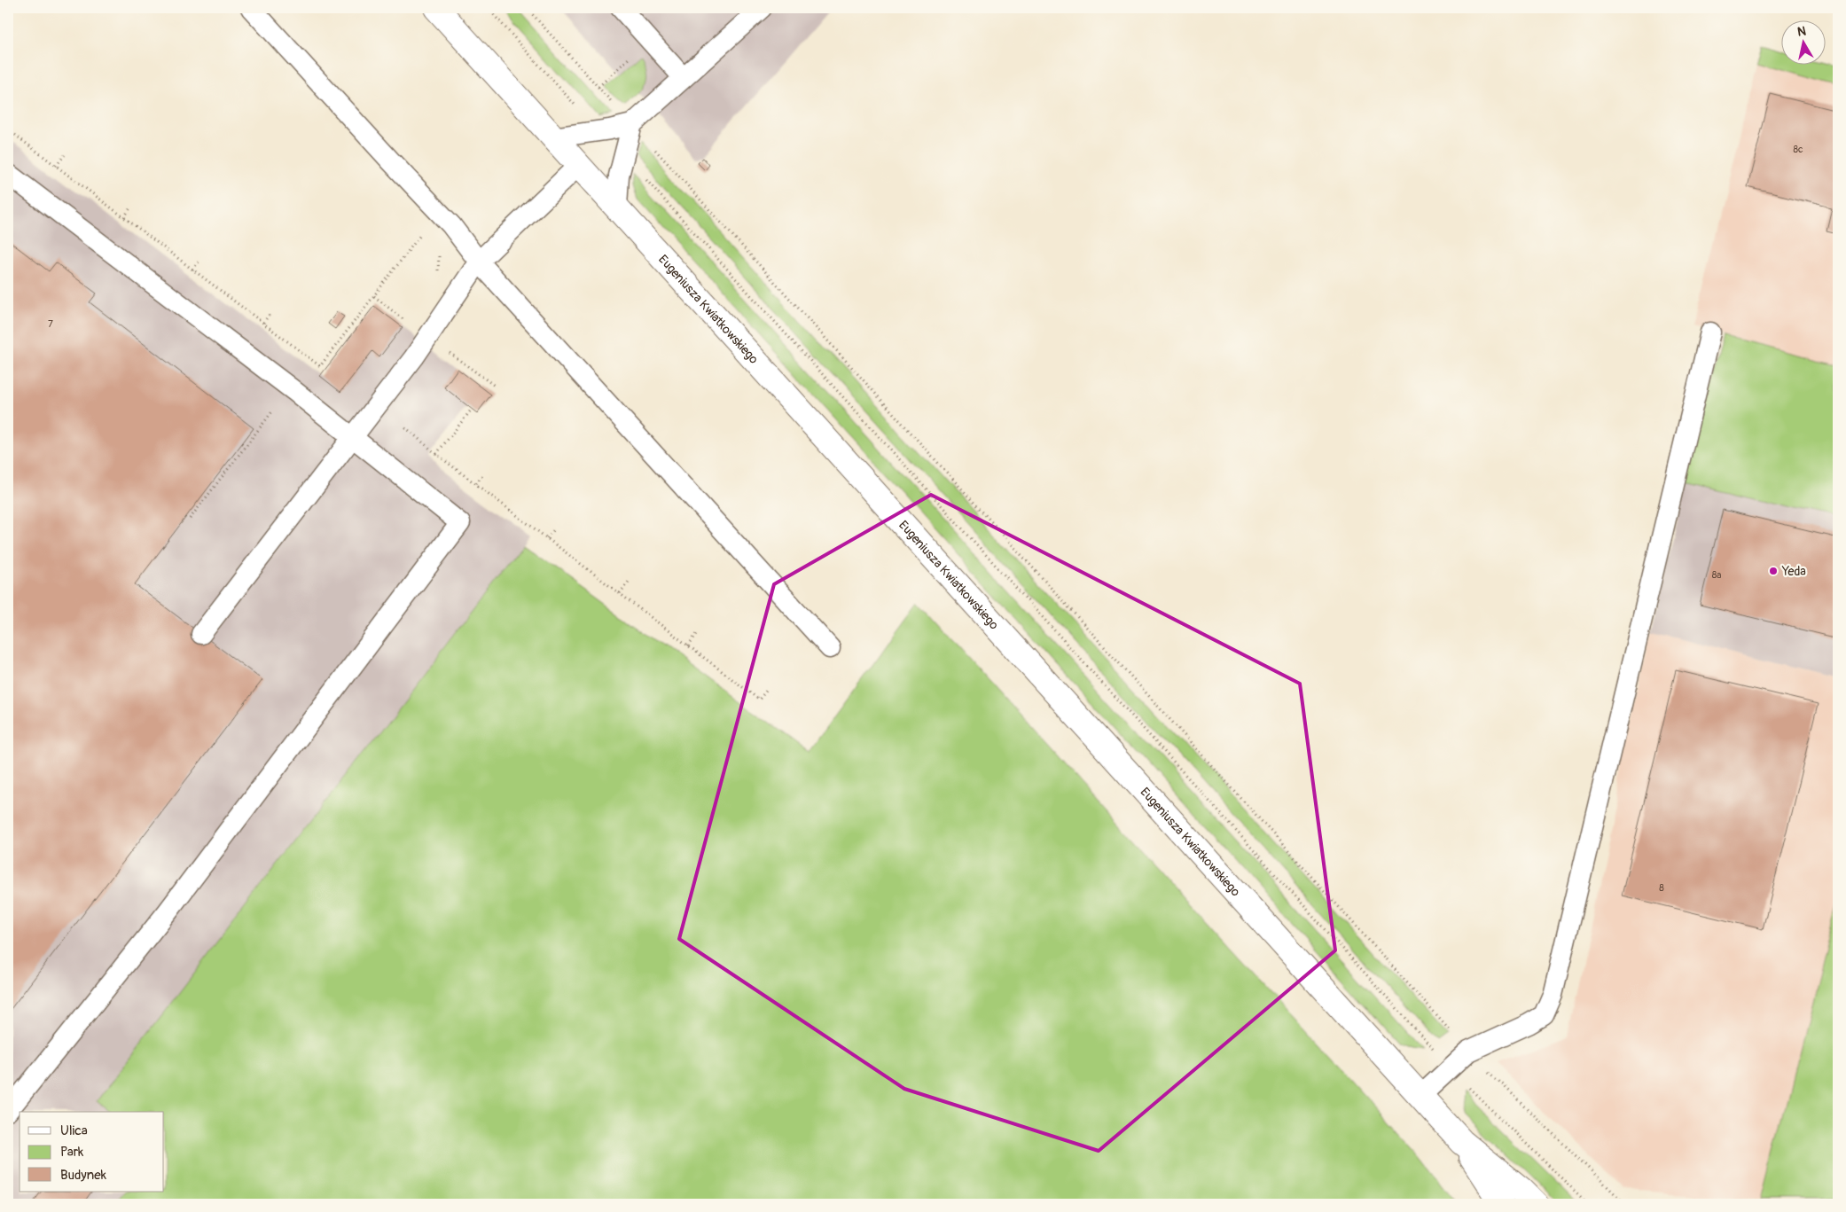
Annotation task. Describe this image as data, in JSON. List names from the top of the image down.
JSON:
{
  "streets": {
    "main road": ["Eugeniusza Kwiatkowskiego"]
  },
  "places": ["Yeda"],
  "house_numbers": [
    "8c",
    "7",
    "8a",
    "8"
  ],
  "legend": ["Ulica", "Park", "Budynek"],
  "north": "top"
}
